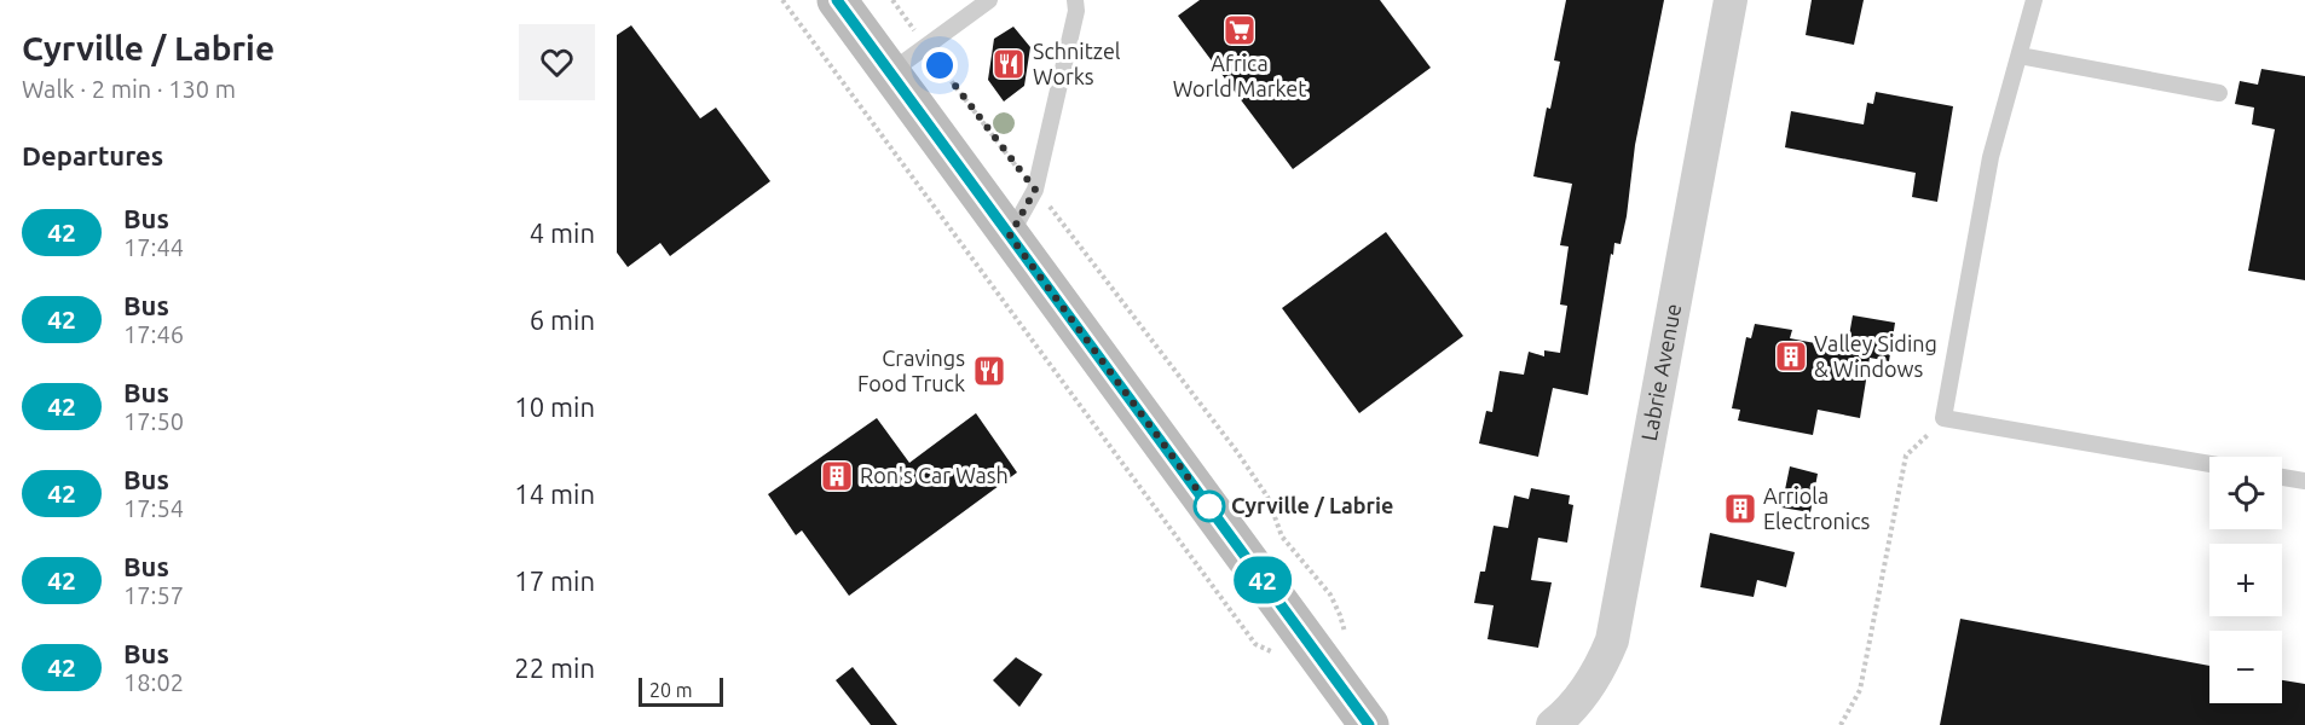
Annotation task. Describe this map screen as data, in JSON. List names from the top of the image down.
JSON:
{
  "streets": {
    "street": ["Labrie Avenue"]
  },
  "places": {
    "supermarket": ["Africa World Market"],
    "restaurant": ["Schnitzel Works", "Cravings Food Truck"],
    "building": ["Valley Siding & Windows", "Ron's Car Wash", "Arriola Electronics"],
    "other": ["Cyrville / Labrie"]
  },
  "lines": ["bus line 42"],
  "scale_bar": "20 m",
  "page": {
    "heading": [
      ["Cyrville / Labrie", "Walk · 2 min · 130 m"],
      "Departures"
    ],
    "on_map": "42",
    "list": [
      {
        "mark": "42",
        "name": "Bus",
        "note": "17:44",
        "value": "4 min"
      },
      {
        "mark": "42",
        "name": "Bus",
        "note": "17:46",
        "value": "6 min"
      },
      {
        "mark": "42",
        "name": "Bus",
        "note": "17:50",
        "value": "10 min"
      },
      {
        "mark": "42",
        "name": "Bus",
        "note": "17:54",
        "value": "14 min"
      },
      {
        "mark": "42",
        "name": "Bus",
        "note": "17:57",
        "value": "17 min"
      },
      {
        "mark": "42",
        "name": "Bus",
        "note": "18:02",
        "value": "22 min"
      }
    ],
    "map_buttons": ["+", "−"],
    "scale": "20 m"
  }
}
